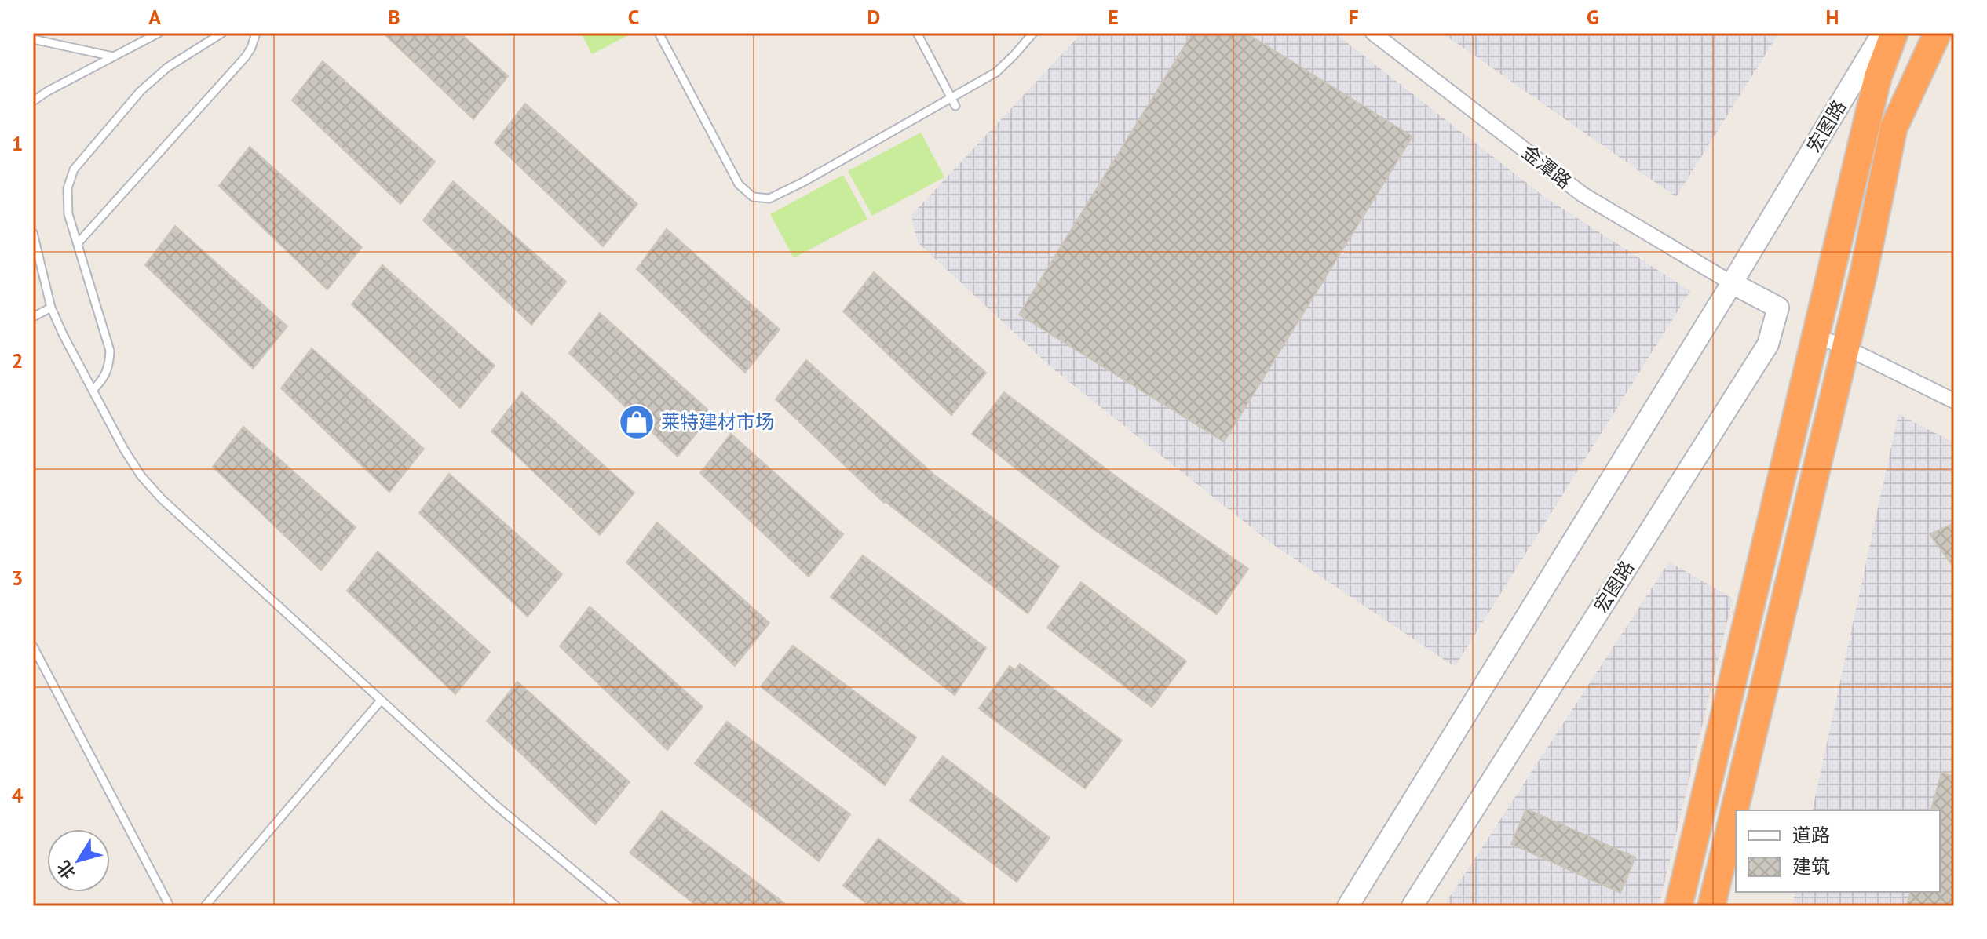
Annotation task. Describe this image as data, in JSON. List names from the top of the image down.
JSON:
{
  "streets": {
    "highway": ["宏图路"],
    "street": ["金潭路"]
  },
  "crossings": [
    ["宏图路", "金潭路"]
  ],
  "places": {
    "shop": ["莱特建材市场"]
  },
  "legend": ["道路", "建筑"],
  "north": "bottom left",
  "grid": {
    "columns": [
      "A",
      "B",
      "C",
      "D",
      "E",
      "F",
      "G",
      "H"
    ],
    "rows": [
      "1",
      "2",
      "3",
      "4"
    ]
  }
}
